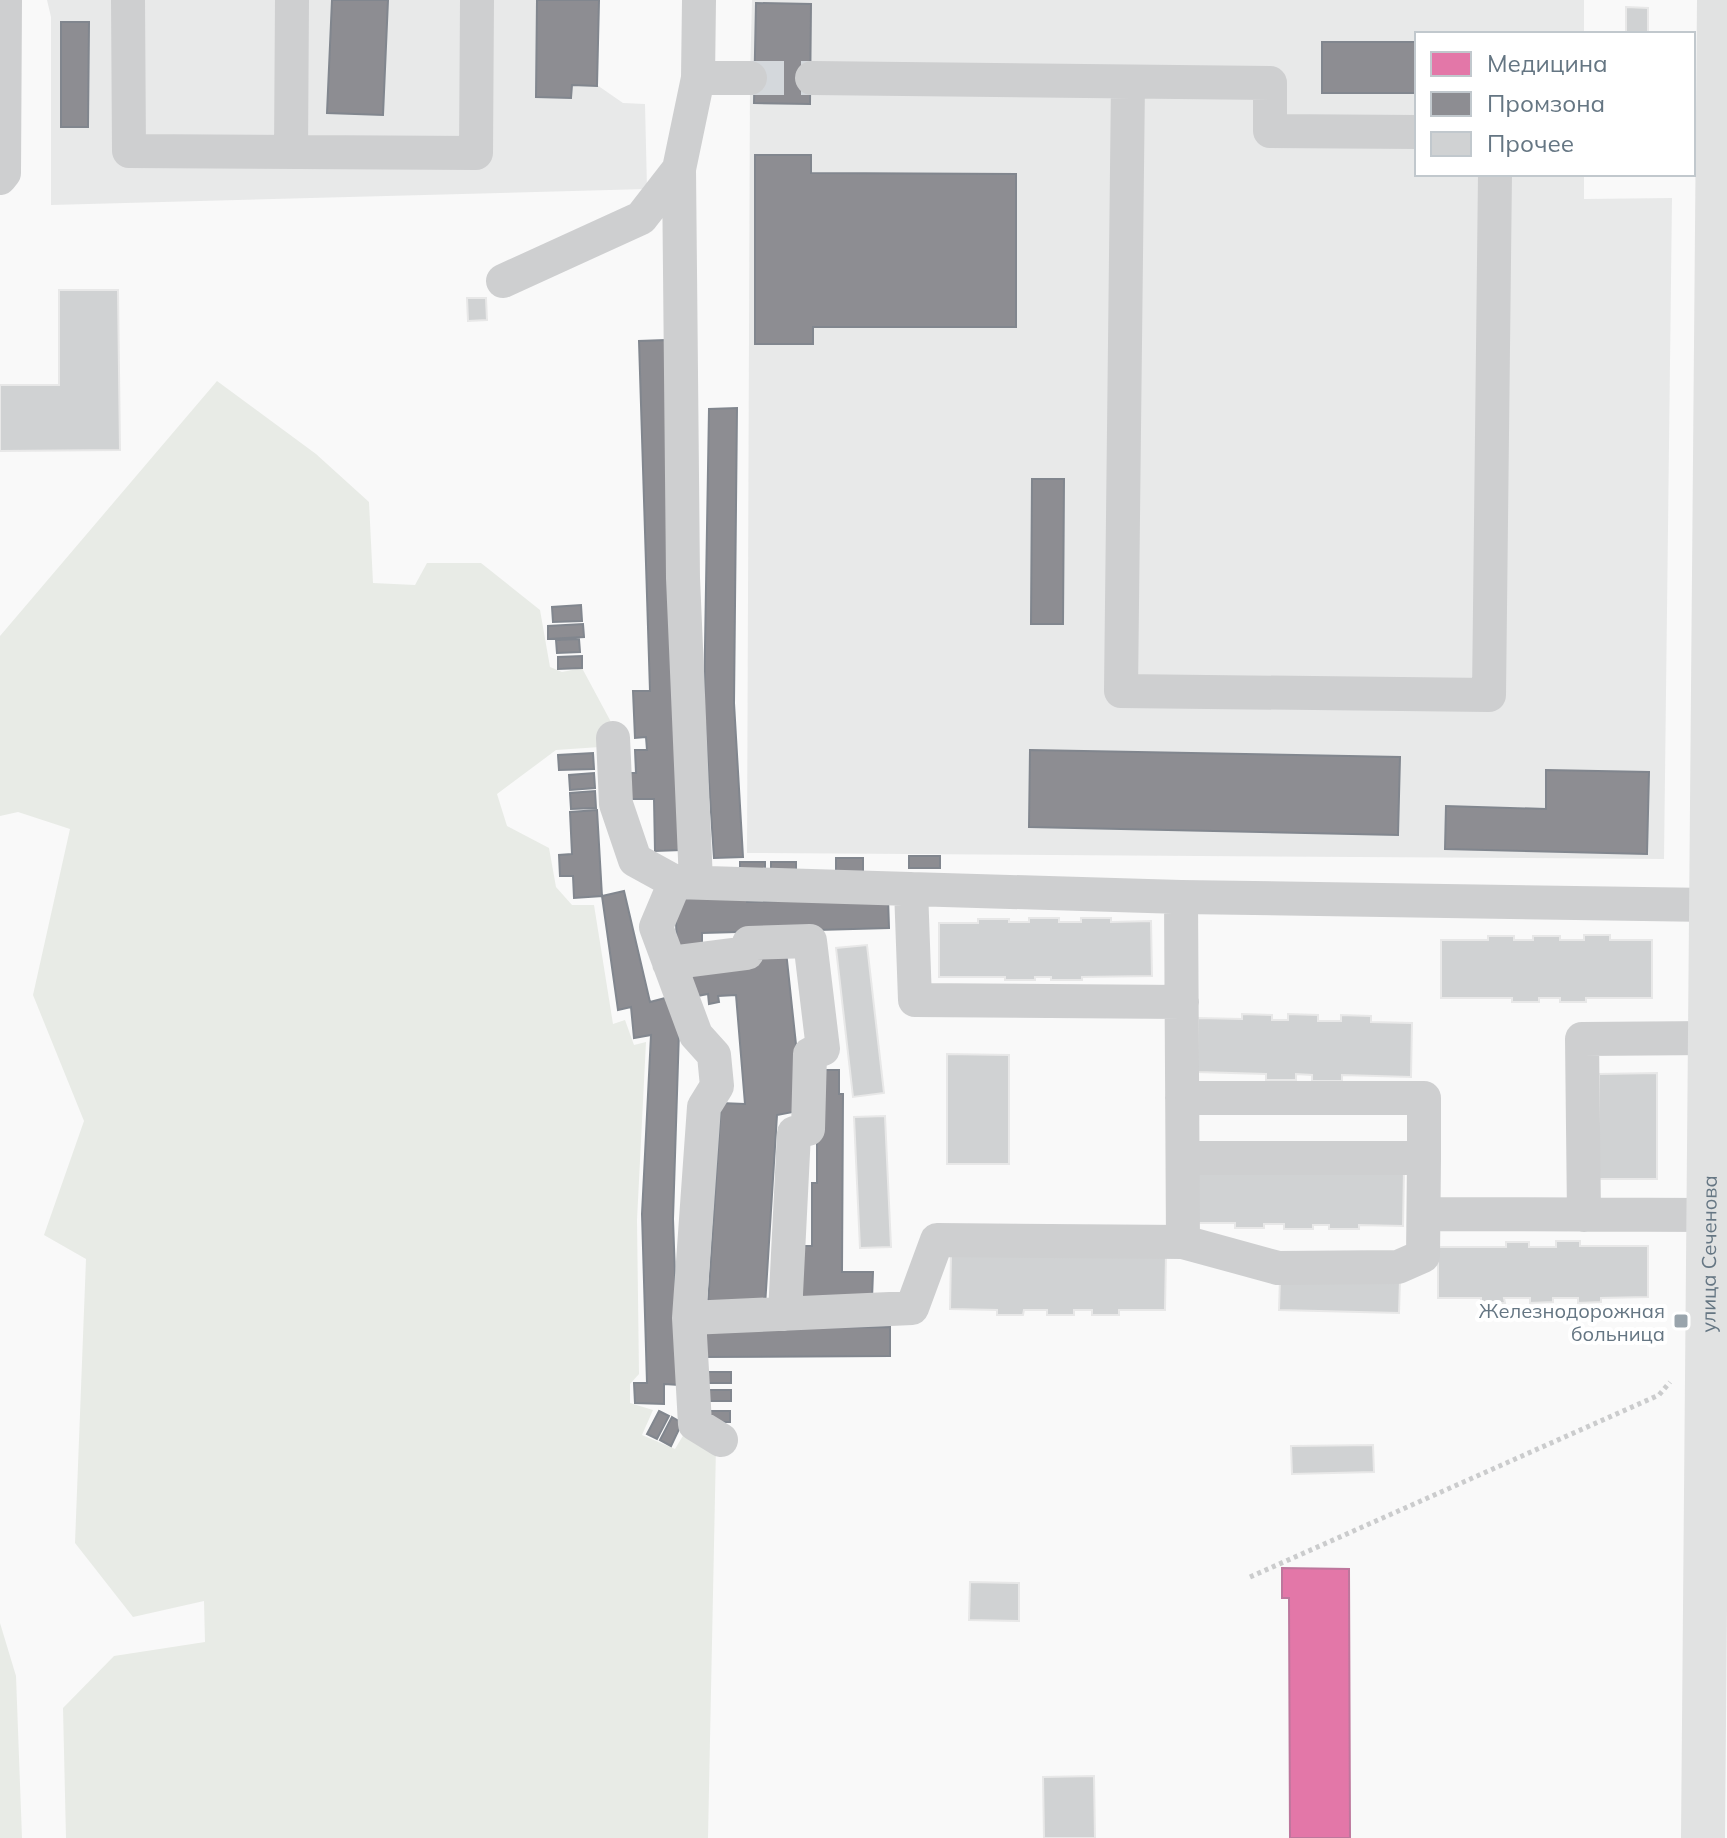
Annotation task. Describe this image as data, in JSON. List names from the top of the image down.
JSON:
{
  "streets": {
    "main road": ["улица Сеченова"]
  },
  "places": {
    "transit": ["Железнодорожная больница"]
  },
  "legend": ["Медицина", "Промзона", "Прочее"]
}
